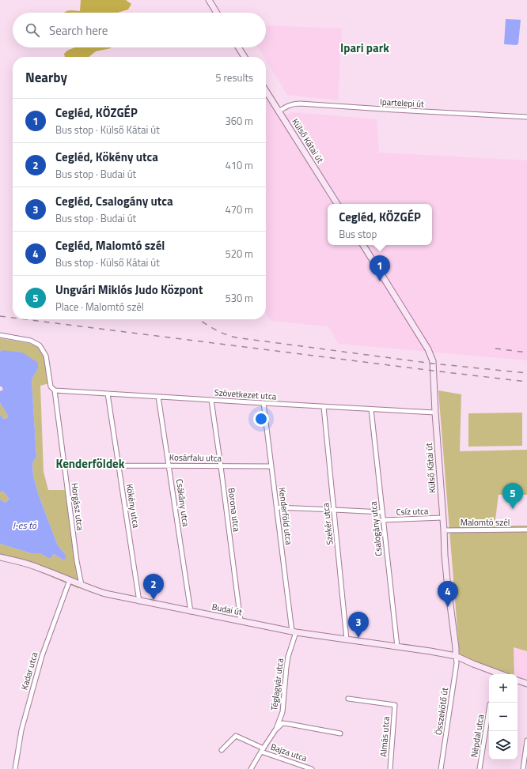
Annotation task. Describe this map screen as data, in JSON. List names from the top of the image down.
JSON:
{
  "streets": {
    "main road": ["Külső Kátai út", "Budai út"],
    "street": [
      "Ipartelepi út",
      "Szövetkezet utca",
      "Kosárfalu utca",
      "Csákány utca",
      "Kökény utca",
      "Horgász utca",
      "Borona utca",
      "Csíz utca",
      "Kenderföld utca",
      "Malomtó szél",
      "Szekér utca",
      "Csalogány utca",
      "Kadar utca",
      "Téglagyár utca",
      "Összekötő út",
      "Népdal utca",
      "Almás utca",
      "Bajza utca"
    ]
  },
  "crossings": [
    ["Ipartelepi út", "Külső Kátai út"],
    ["Külső Kátai út", "Szövetkezet utca"],
    ["Külső Kátai út", "Csíz utca"],
    ["Külső Kátai út", "Malomtó szél"],
    ["Külső Kátai út", "Budai út"],
    ["Külső Kátai út", "Összekötő út"],
    ["Szövetkezet utca", "Csákány utca"],
    ["Szövetkezet utca", "Kökény utca"],
    ["Szövetkezet utca", "Horgász utca"],
    ["Szövetkezet utca", "Borona utca"],
    ["Szövetkezet utca", "Kenderföld utca"],
    ["Szövetkezet utca", "Szekér utca"],
    ["Szövetkezet utca", "Csalogány utca"],
    ["Kosárfalu utca", "Csákány utca"],
    ["Kosárfalu utca", "Kökény utca"],
    ["Kosárfalu utca", "Borona utca"],
    ["Kosárfalu utca", "Kenderföld utca"],
    ["Csákány utca", "Budai út"],
    ["Kökény utca", "Budai út"],
    ["Horgász utca", "Budai út"],
    ["Borona utca", "Budai út"],
    ["Csíz utca", "Csalogány utca"],
    ["Kenderföld utca", "Budai út"],
    ["Kenderföld utca", "Téglagyár utca"],
    ["Szekér utca", "Budai út"],
    ["Csalogány utca", "Budai út"],
    ["Budai út", "Kadar utca"],
    ["Budai út", "Téglagyár utca"],
    ["Budai út", "Összekötő út"],
    ["Téglagyár utca", "Bajza utca"]
  ],
  "districts": ["Ipari park", "Kenderföldek"],
  "water": ["I-es tó"],
  "page": {
    "search": "Search here",
    "heading": ["Nearby", "5 results"],
    "list": [
      {
        "mark": "1",
        "name": "Cegléd, KÖZGÉP",
        "note": "Bus stop · Külső Kátai út",
        "value": "360 m"
      },
      {
        "mark": "2",
        "name": "Cegléd, Kökény utca",
        "note": "Bus stop · Budai út",
        "value": "410 m"
      },
      {
        "mark": "3",
        "name": "Cegléd, Csalogány utca",
        "note": "Bus stop · Budai út",
        "value": "470 m"
      },
      {
        "mark": "4",
        "name": "Cegléd, Malomtó szél",
        "note": "Bus stop · Külső Kátai út",
        "value": "520 m"
      },
      {
        "mark": "5",
        "name": "Ungvári Miklós Judo Központ",
        "note": "Place · Malomtó szél",
        "value": "530 m"
      }
    ],
    "popup": ["Cegléd, KÖZGÉP", "Bus stop"],
    "pins": [
      "1",
      "5",
      "2",
      "4",
      "3"
    ],
    "map_buttons": ["+", "−"]
  }
}
